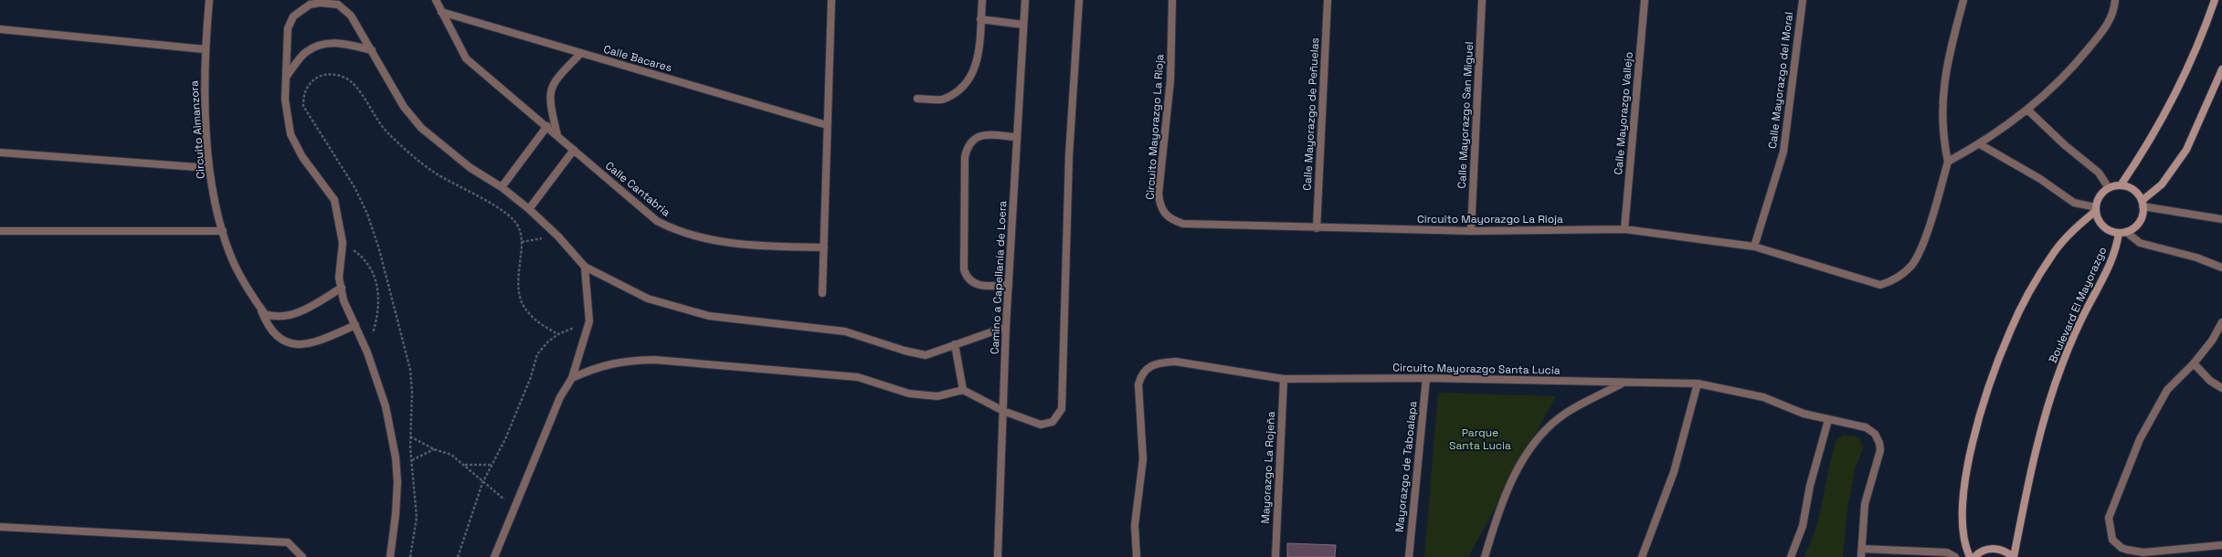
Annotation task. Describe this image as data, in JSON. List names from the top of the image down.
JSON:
{
  "streets": {
    "street": [
      "Calle Bacares",
      "Calle Mayorazgo del Moral",
      "Calle Mayorazgo Vallejo",
      "Calle Mayorazgo de Peñuelas",
      "Calle Mayorazgo San Miguel",
      "Circuito Mayorazgo La Rioja",
      "Circuito Almanzora",
      "Calle Cantabria",
      "Camino a Capellanía de Loera",
      "Boulevard El Mayorazgo",
      "Circuito Mayorazgo Santa Lucía",
      "Mayorazgo de Taboalapa",
      "Mayorazgo La Rojeña"
    ]
  },
  "crossings": [
    ["Calle Bacares", "Calle Cantabria"],
    ["Calle Mayorazgo del Moral", "Circuito Mayorazgo La Rioja"],
    ["Calle Mayorazgo Vallejo", "Circuito Mayorazgo La Rioja"],
    ["Calle Mayorazgo de Peñuelas", "Circuito Mayorazgo La Rioja"],
    ["Calle Mayorazgo San Miguel", "Circuito Mayorazgo La Rioja"],
    ["Circuito Mayorazgo Santa Lucía", "Mayorazgo de Taboalapa"],
    ["Circuito Mayorazgo Santa Lucía", "Mayorazgo La Rojeña"]
  ],
  "parks": ["Parque Santa Lucia"]
}
